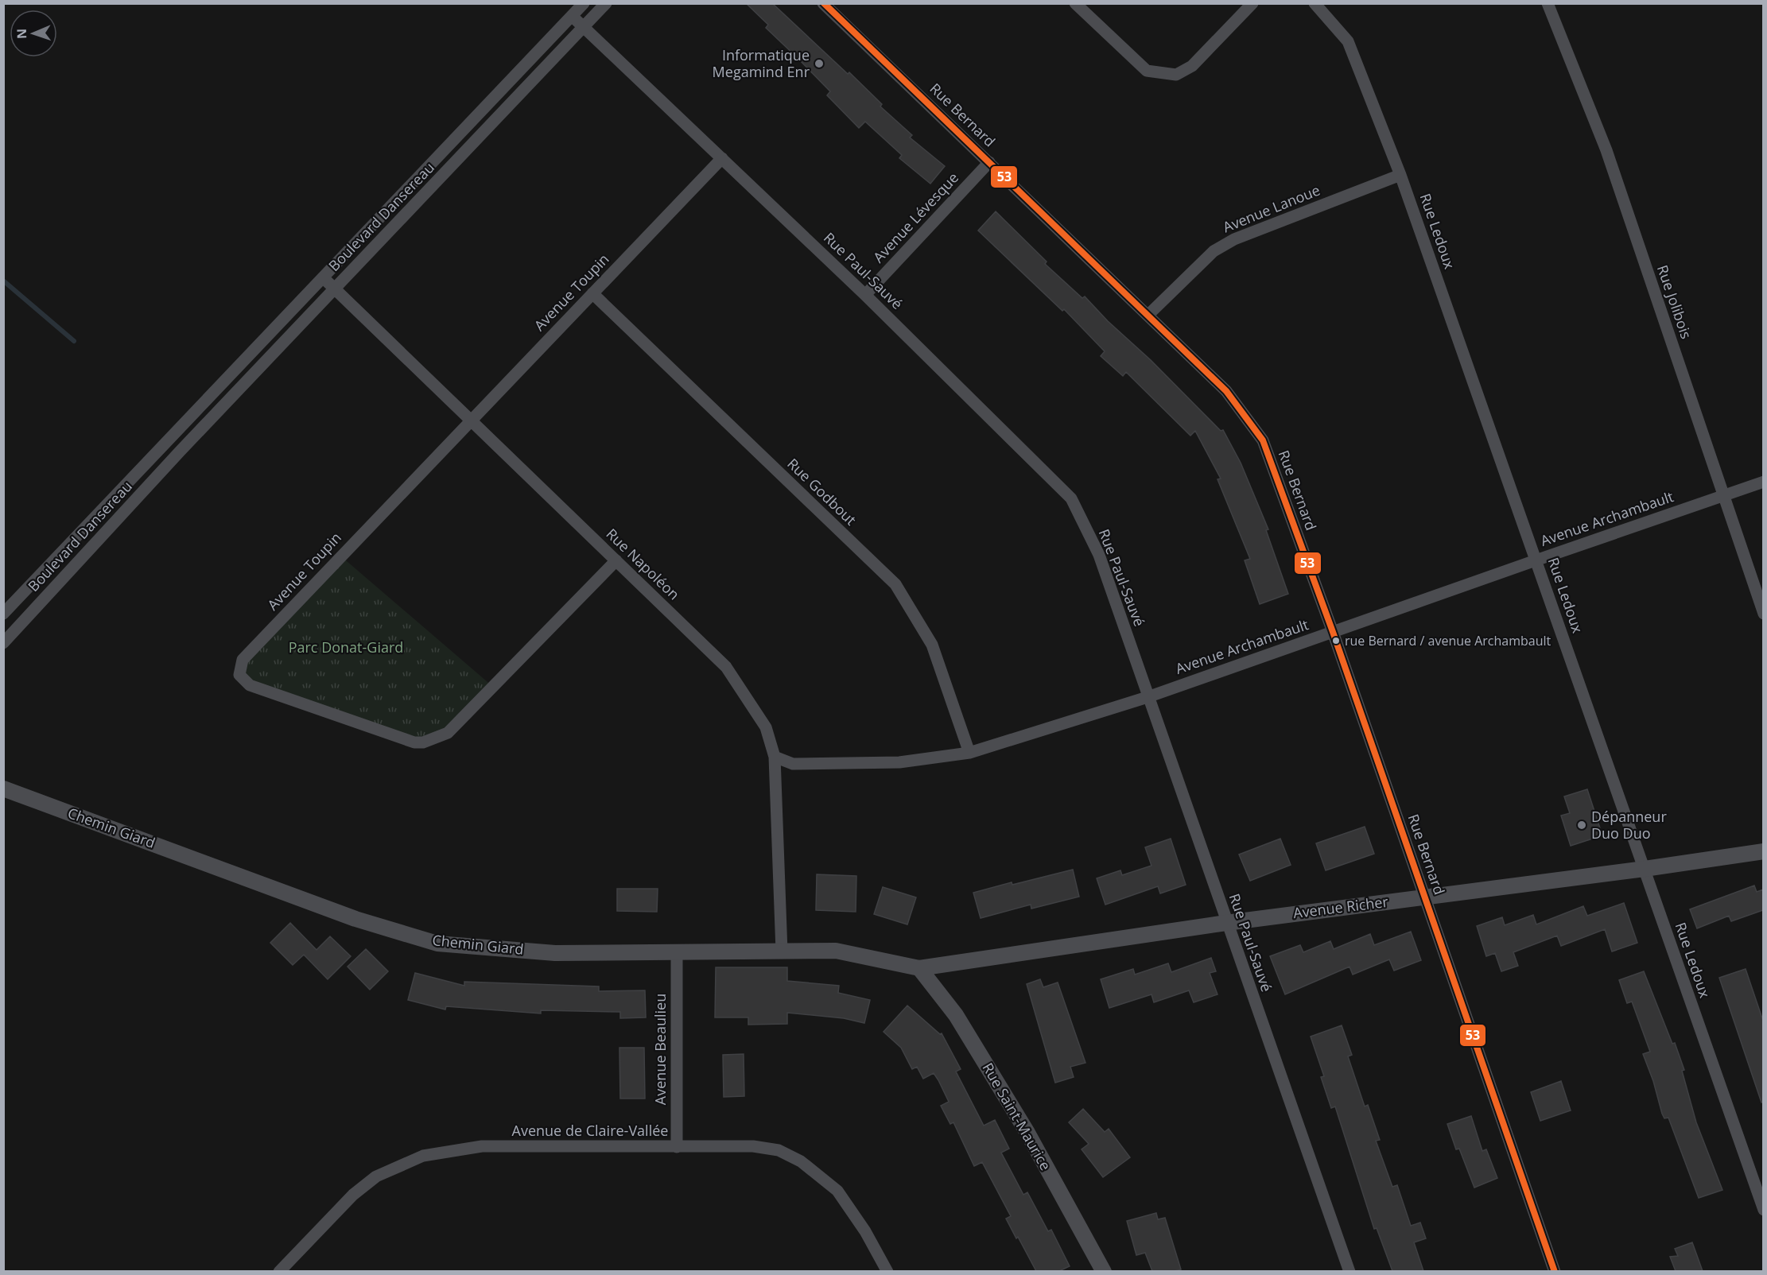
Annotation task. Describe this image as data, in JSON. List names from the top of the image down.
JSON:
{
  "streets": {
    "street": [
      "Rue Bernard",
      "Avenue Lanoue",
      "Boulevard Dansereau",
      "Avenue Lévesque",
      "Rue Ledoux",
      "Rue Paul-Sauvé",
      "Avenue Toupin",
      "Rue Jolibois",
      "Rue Godbout",
      "Avenue Archambault",
      "Rue Napoléon",
      "Chemin Giard",
      "Avenue Richer",
      "Avenue Beaulieu",
      "Rue Saint-Maurice",
      "Avenue de Claire-Vallée"
    ]
  },
  "crossings": [
    ["Rue Bernard", "Avenue Lanoue"],
    ["Rue Bernard", "Avenue Lévesque"],
    ["Rue Bernard", "Avenue Archambault"],
    ["Rue Bernard", "Avenue Richer"],
    ["Avenue Lanoue", "Rue Ledoux"],
    ["Boulevard Dansereau", "Rue Paul-Sauvé"],
    ["Boulevard Dansereau", "Rue Napoléon"],
    ["Avenue Lévesque", "Rue Paul-Sauvé"],
    ["Rue Ledoux", "Avenue Archambault"],
    ["Rue Ledoux", "Avenue Richer"],
    ["Rue Paul-Sauvé", "Avenue Toupin"],
    ["Rue Paul-Sauvé", "Avenue Archambault"],
    ["Rue Paul-Sauvé", "Avenue Richer"],
    ["Avenue Toupin", "Rue Godbout"],
    ["Avenue Toupin", "Rue Napoléon"],
    ["Rue Jolibois", "Avenue Archambault"],
    ["Rue Godbout", "Avenue Archambault"],
    ["Avenue Archambault", "Rue Napoléon"],
    ["Rue Napoléon", "Chemin Giard"],
    ["Chemin Giard", "Avenue Richer"],
    ["Chemin Giard", "Avenue Beaulieu"],
    ["Chemin Giard", "Rue Saint-Maurice"],
    ["Avenue Richer", "Rue Saint-Maurice"],
    ["Avenue Beaulieu", "Avenue de Claire-Vallée"]
  ],
  "parks": ["Parc Donat-Giard"],
  "places": ["Informatique Megamind Enr", "rue Bernard / avenue Archambault", "Dépanneur Duo Duo"],
  "lines": ["transit line 53"],
  "north": "left"
}
